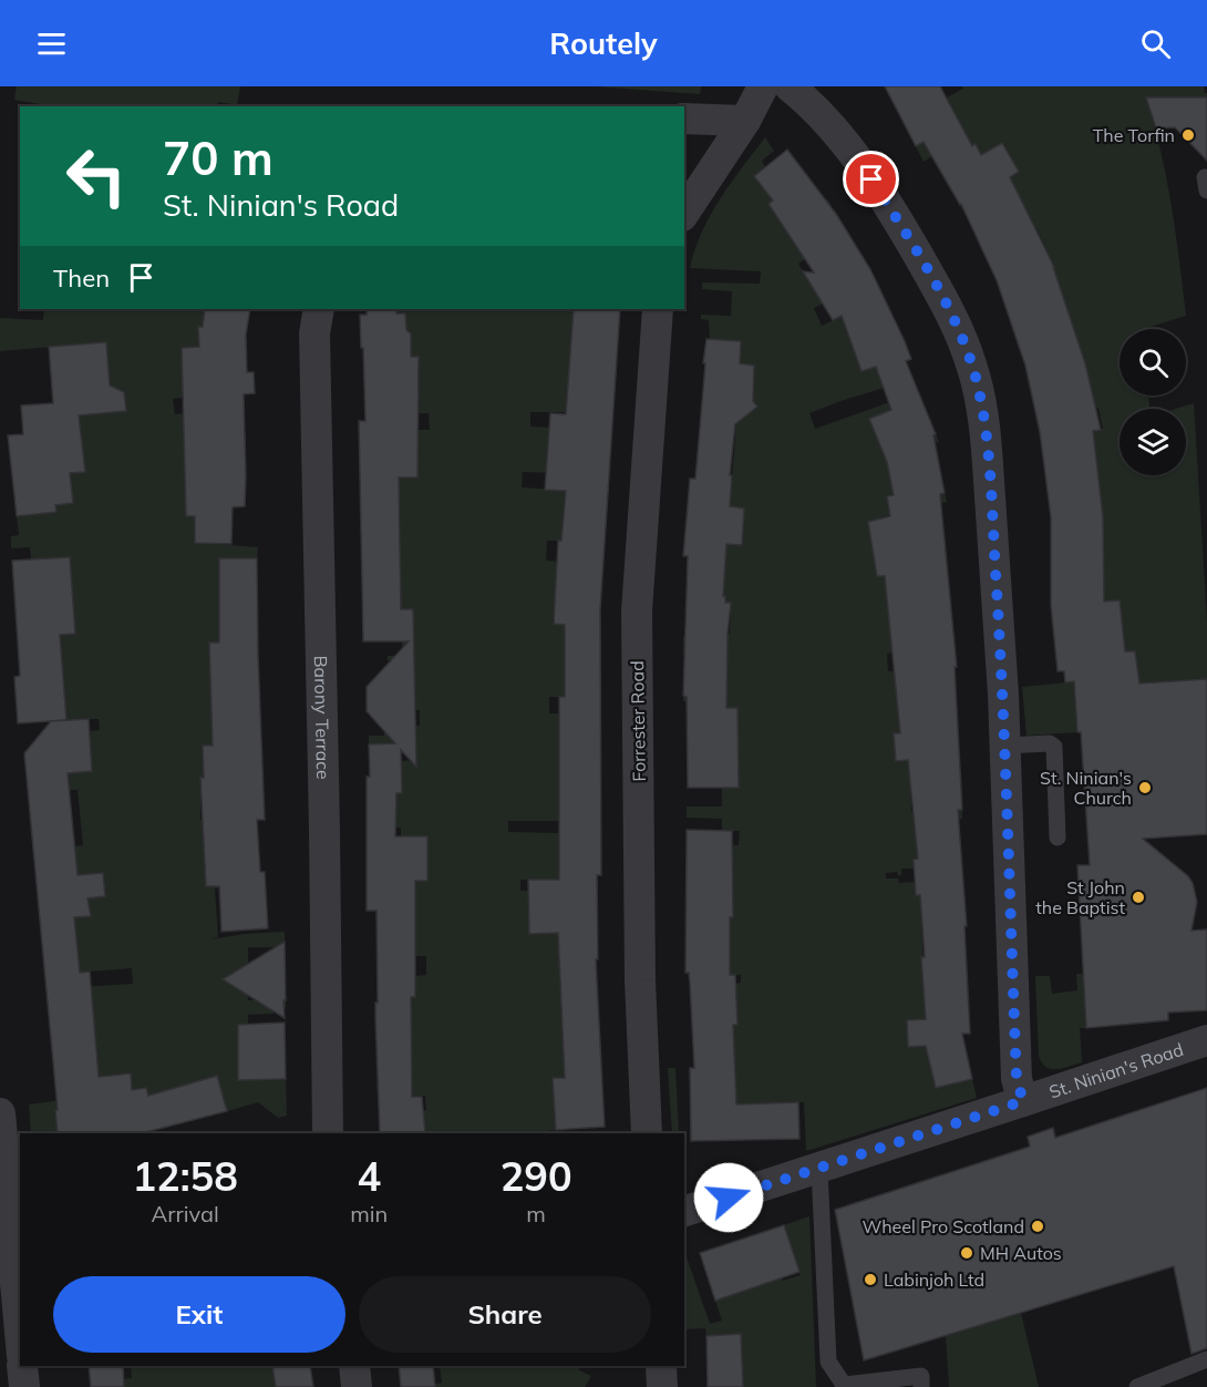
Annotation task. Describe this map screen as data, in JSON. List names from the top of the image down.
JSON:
{
  "streets": {
    "street": ["Barony Terrace", "Forrester Road", "St. Ninian's Road"]
  },
  "places": [
    "The Torfin",
    "St. Ninian's Church",
    "St John the Baptist",
    "Wheel Pro Scotland",
    "MH Autos",
    "Labinjoh Ltd"
  ],
  "page": {
    "header": "Routely",
    "turn": ["70 m", "St. Ninian's Road"],
    "then": "Then",
    "eta": [
      "12:58",
      "Arrival",
      "4",
      "min",
      "290",
      "m"
    ],
    "buttons": ["Exit", "Share"]
  }
}
